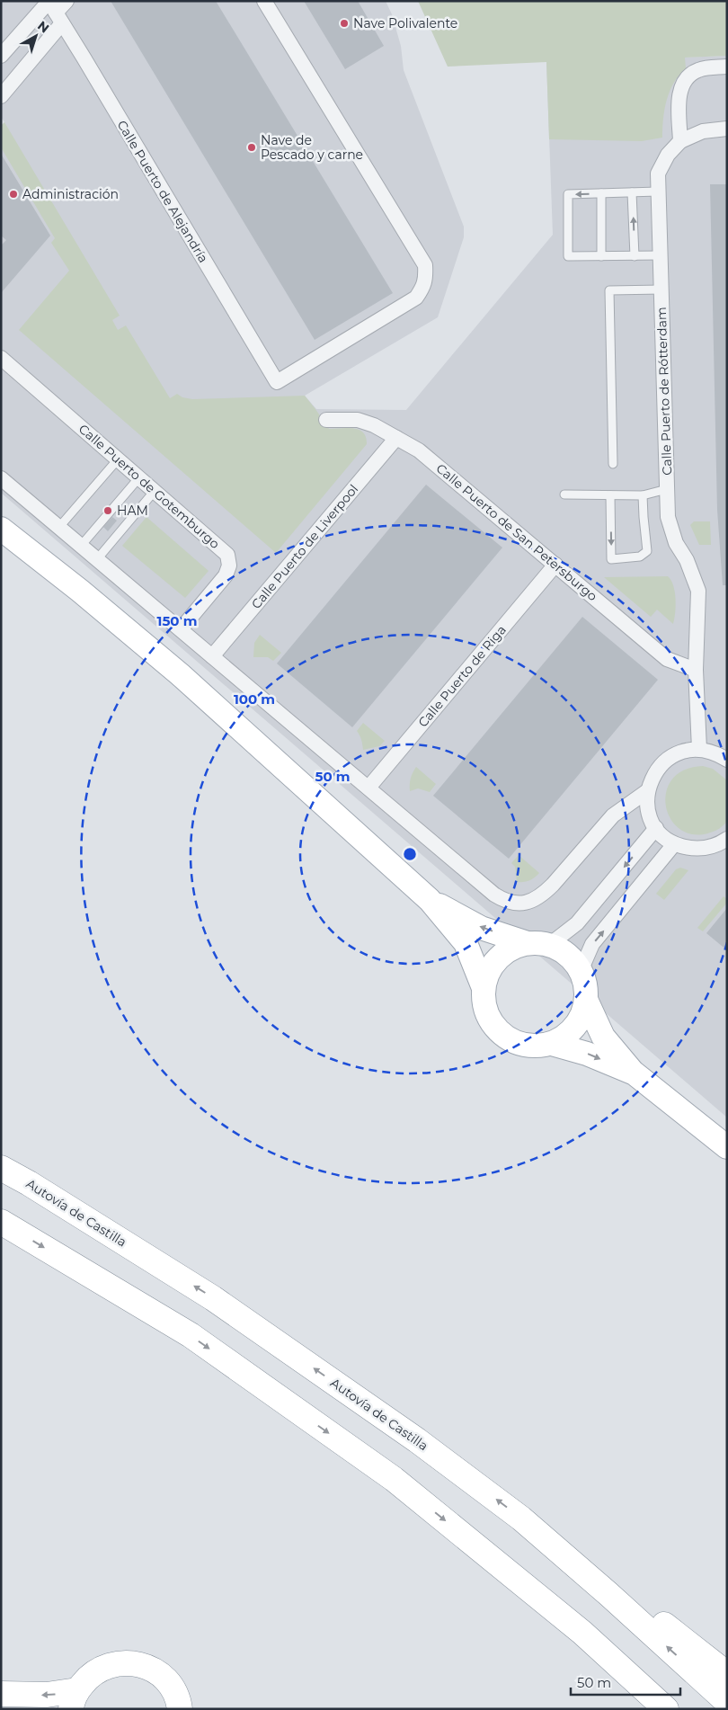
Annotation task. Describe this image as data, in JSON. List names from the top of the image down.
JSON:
{
  "streets": {
    "highway": ["Autovía de Castilla"],
    "street": [
      "Calle Puerto de Alejandría",
      "Calle Puerto de Rótterdam",
      "Calle Puerto de Gotemburgo",
      "Calle Puerto de San Petersburgo",
      "Calle Puerto de Liverpool",
      "Calle Puerto de Riga"
    ]
  },
  "crossings": [
    ["Calle Puerto de Rótterdam", "Calle Puerto de San Petersburgo"],
    ["Calle Puerto de San Petersburgo", "Calle Puerto de Liverpool"],
    ["Calle Puerto de San Petersburgo", "Calle Puerto de Riga"]
  ],
  "places": [
    "Nave Polivalente",
    "Nave de Pescado y carne",
    "Administración",
    "HAM"
  ],
  "scale_bar": "50 m",
  "north": "top right",
  "rings": ["150 m", "100 m", "50 m"]
}
